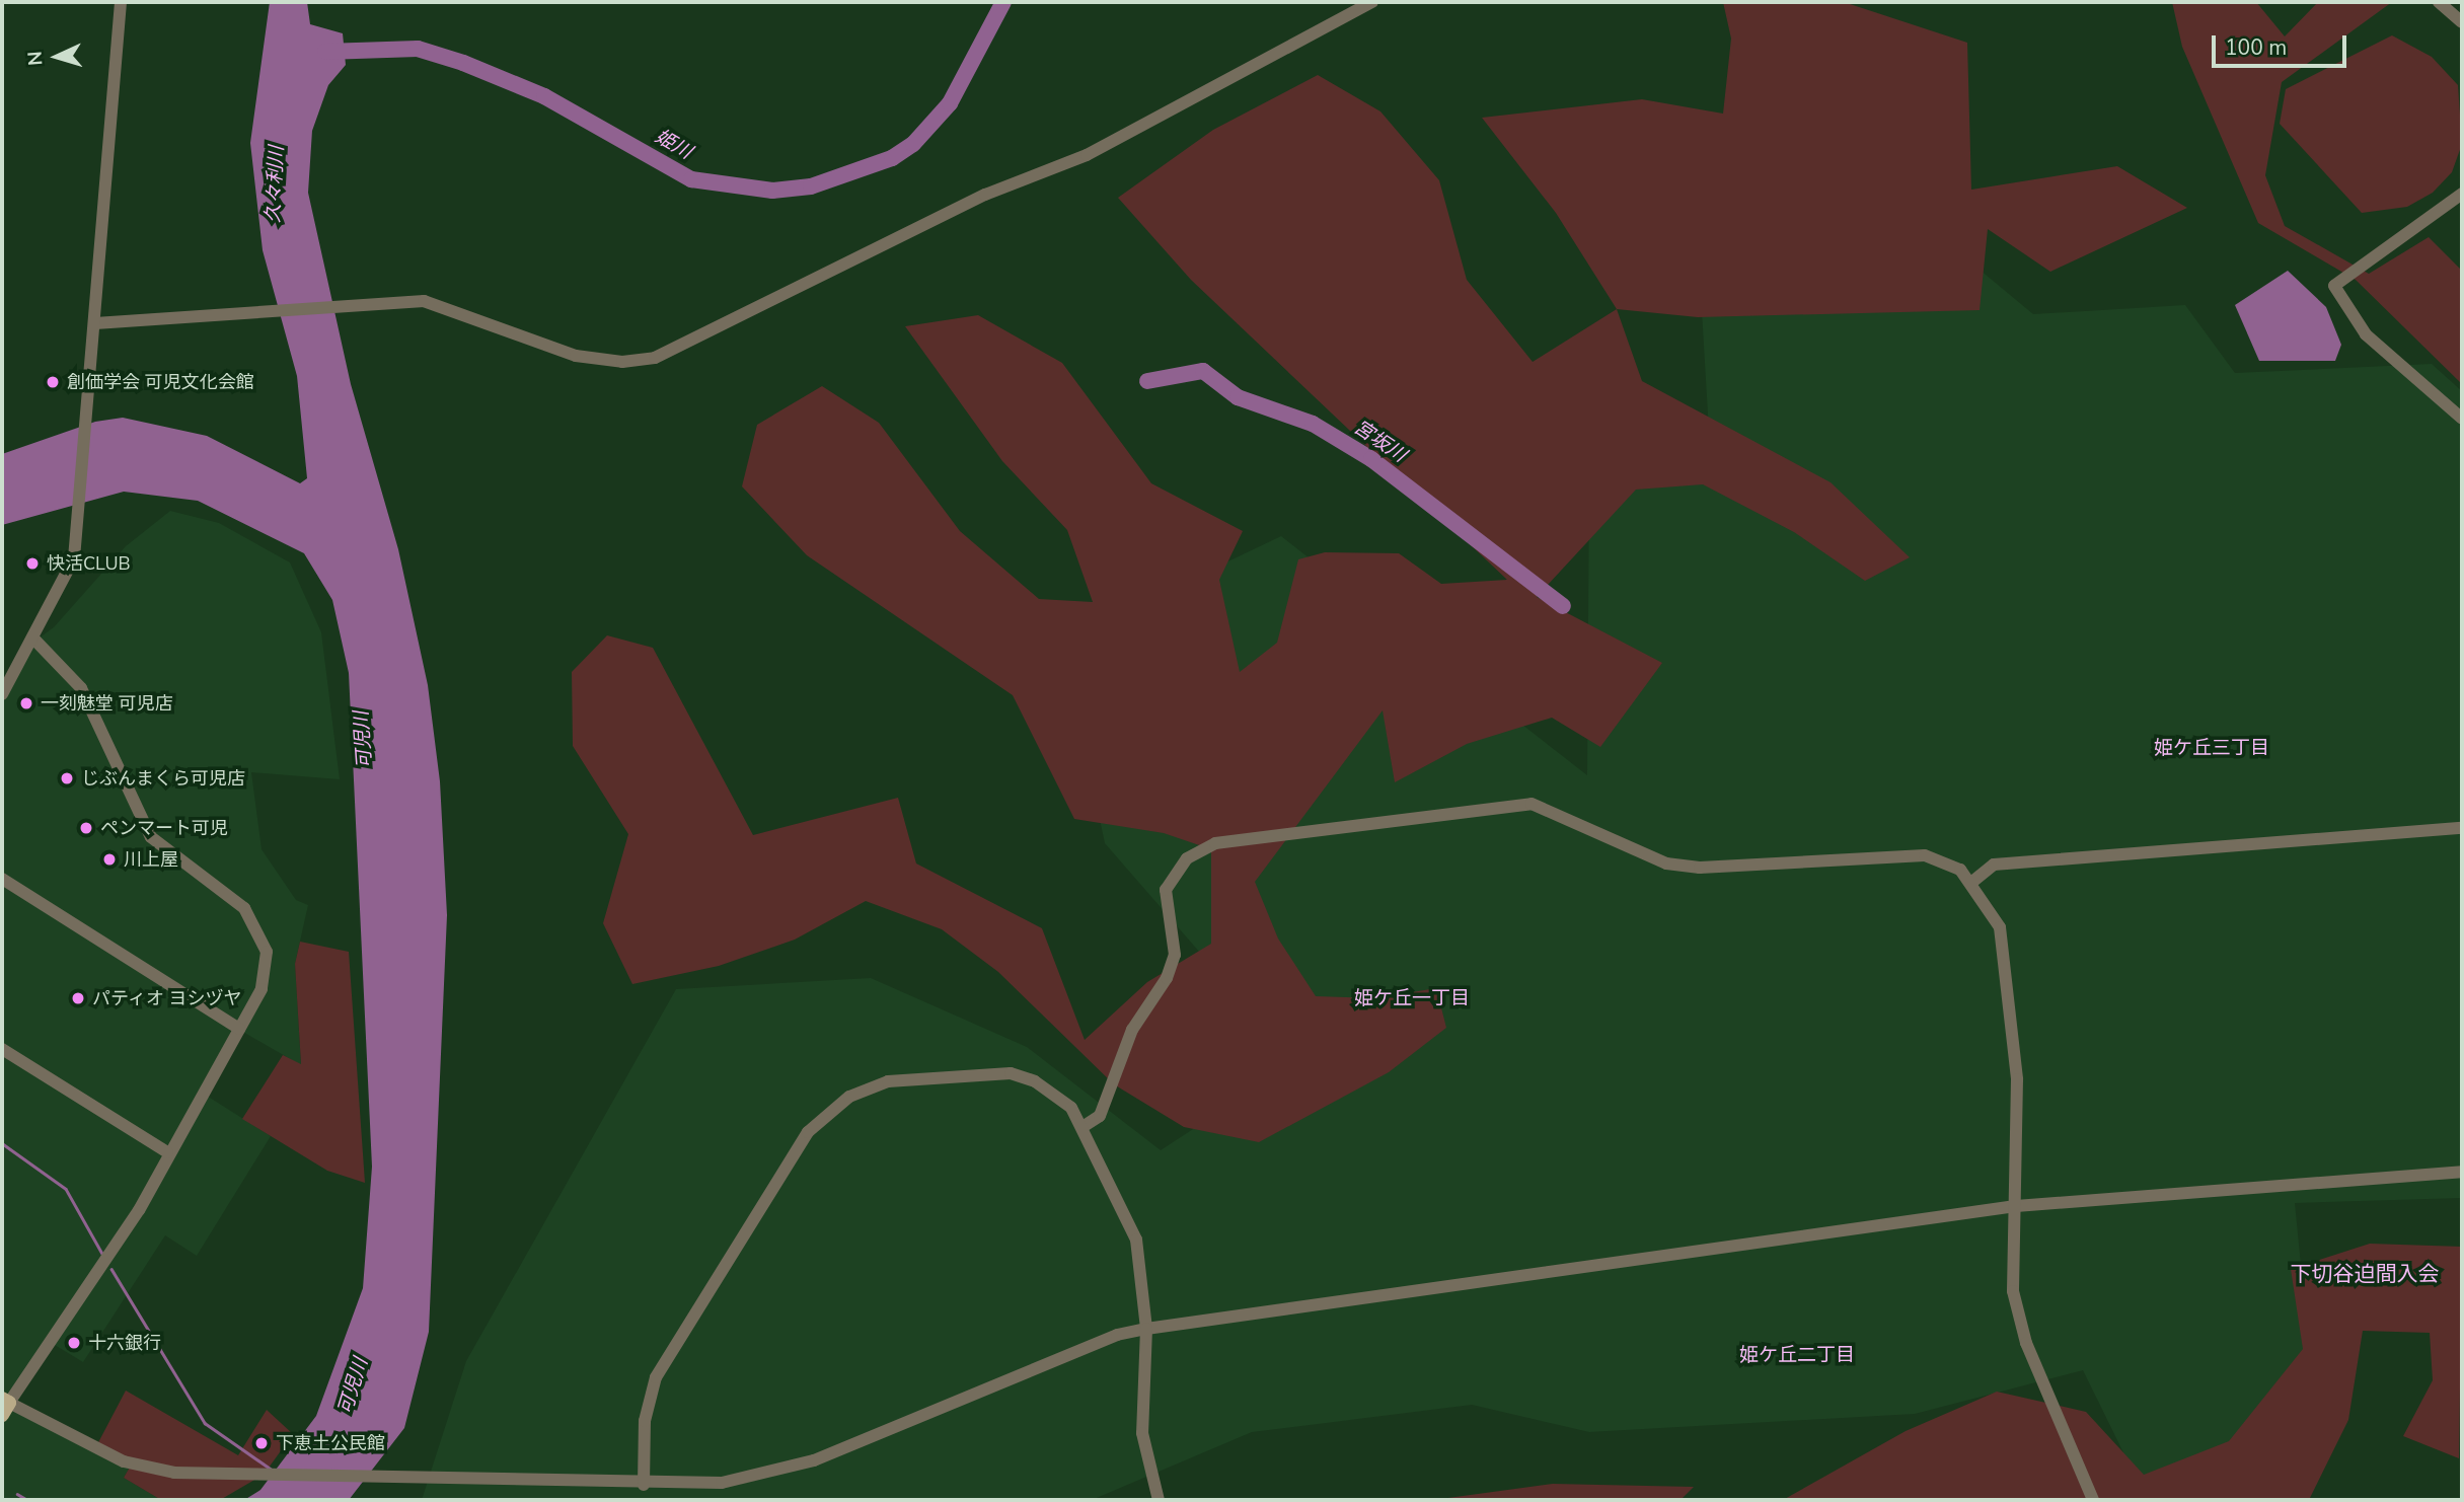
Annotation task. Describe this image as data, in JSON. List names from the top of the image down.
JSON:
{
  "districts": [
    "姫ケ丘三丁目",
    "姫ケ丘一丁目",
    "下切谷迫間入会",
    "姫ケ丘二丁目"
  ],
  "water": [
    "姫川",
    "久々利川",
    "宮坂川",
    "可児川"
  ],
  "places": [
    "創価学会 可児文化会館",
    "快活CLUB",
    "一刻魅堂 可児店",
    "じぶんまくら可児店",
    "ペンマート可児",
    "川上屋",
    "パティオ ヨシヅヤ",
    "十六銀行",
    "下恵土公民館"
  ],
  "scale_bar": "100 m",
  "north": "left"
}
